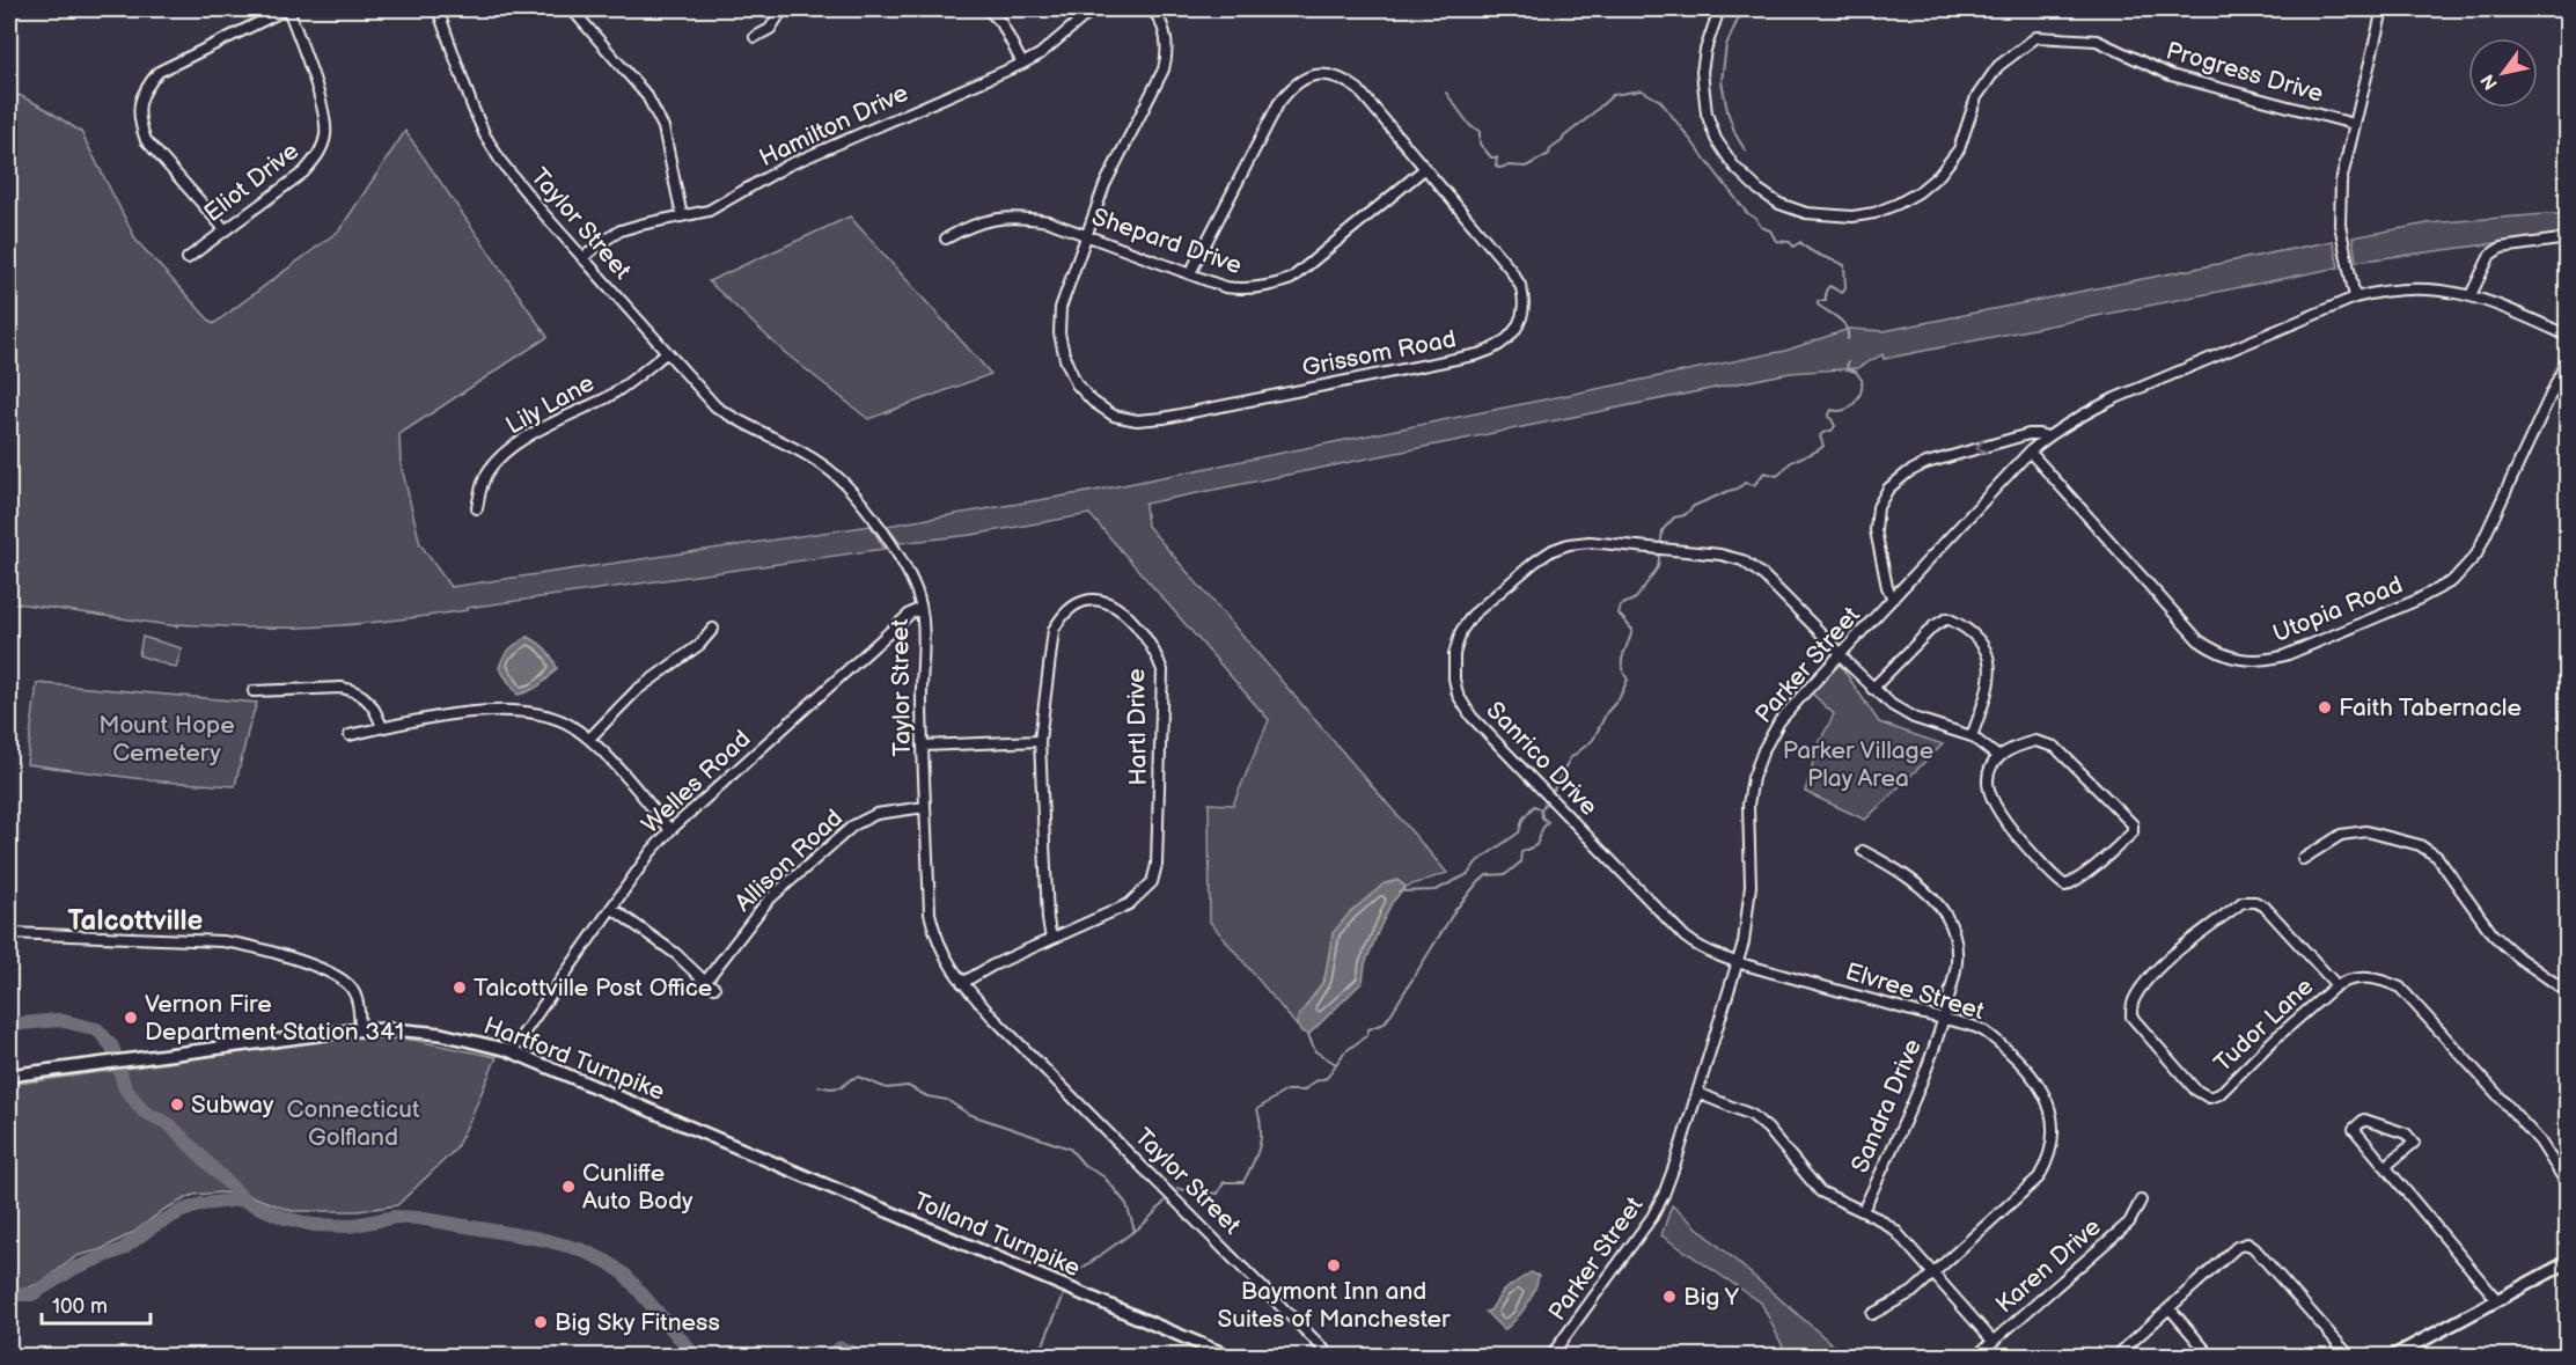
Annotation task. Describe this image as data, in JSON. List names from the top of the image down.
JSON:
{
  "streets": {
    "main road": ["Hartford Turnpike", "Tolland Turnpike"],
    "street": [
      "Progress Drive",
      "Hamilton Drive",
      "Eliot Drive",
      "Taylor Street",
      "Shepard Drive",
      "Grissom Road",
      "Lily Lane",
      "Utopia Road",
      "Parker Street",
      "Hartl Drive",
      "Sanrico Drive",
      "Welles Road",
      "Allison Road",
      "Elvree Street",
      "Tudor Lane",
      "Sandra Drive",
      "Karen Drive"
    ]
  },
  "crossings": [
    ["Hamilton Drive", "Taylor Street"],
    ["Taylor Street", "Lily Lane"],
    ["Taylor Street", "Hartl Drive"],
    ["Taylor Street", "Welles Road"],
    ["Taylor Street", "Allison Road"],
    ["Shepard Drive", "Grissom Road"],
    ["Utopia Road", "Parker Street"],
    ["Parker Street", "Sanrico Drive"],
    ["Parker Street", "Elvree Street"],
    ["Sanrico Drive", "Elvree Street"],
    ["Welles Road", "Hartford Turnpike"],
    ["Elvree Street", "Sandra Drive"],
    ["Hartford Turnpike", "Tolland Turnpike"]
  ],
  "districts": ["Talcottville"],
  "parks": ["Mount Hope Cemetery", "Parker Village Play Area", "Connecticut Golfland"],
  "places": [
    "Faith Tabernacle",
    "Talcottville Post Office",
    "Vernon Fire Department Station 341",
    "Subway",
    "Cunliffe Auto Body",
    "Baymont Inn and Suites of Manchester",
    "Big Y",
    "Big Sky Fitness"
  ],
  "scale_bar": "100 m",
  "north": "bottom left"
}
